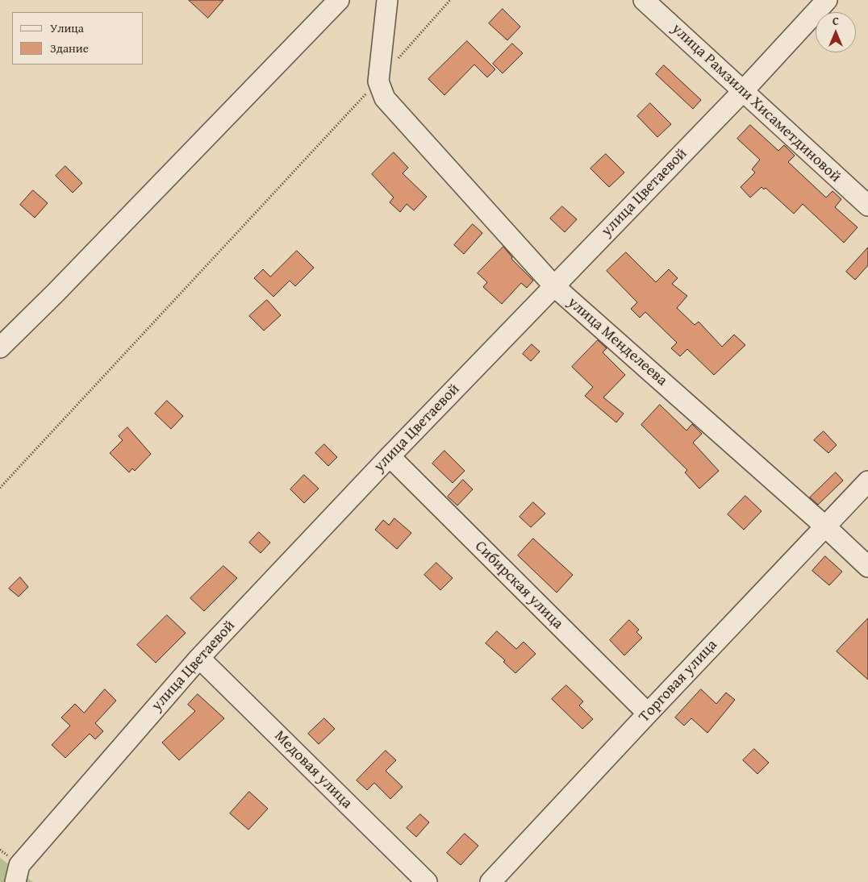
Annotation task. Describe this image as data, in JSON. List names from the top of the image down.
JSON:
{
  "streets": {
    "street": [
      "улица Рамзили Хисаметдиновой",
      "улица Цветаевой",
      "улица Менделеева",
      "Сибирская улица",
      "Торговая улица",
      "Медовая улица"
    ]
  },
  "crossings": [
    ["улица Рамзили Хисаметдиновой", "улица Цветаевой"],
    ["улица Цветаевой", "улица Менделеева"],
    ["улица Цветаевой", "Сибирская улица"],
    ["улица Цветаевой", "Медовая улица"],
    ["улица Менделеева", "Торговая улица"],
    ["Сибирская улица", "Торговая улица"]
  ],
  "legend": ["Улица", "Здание"],
  "north": "top"
}
